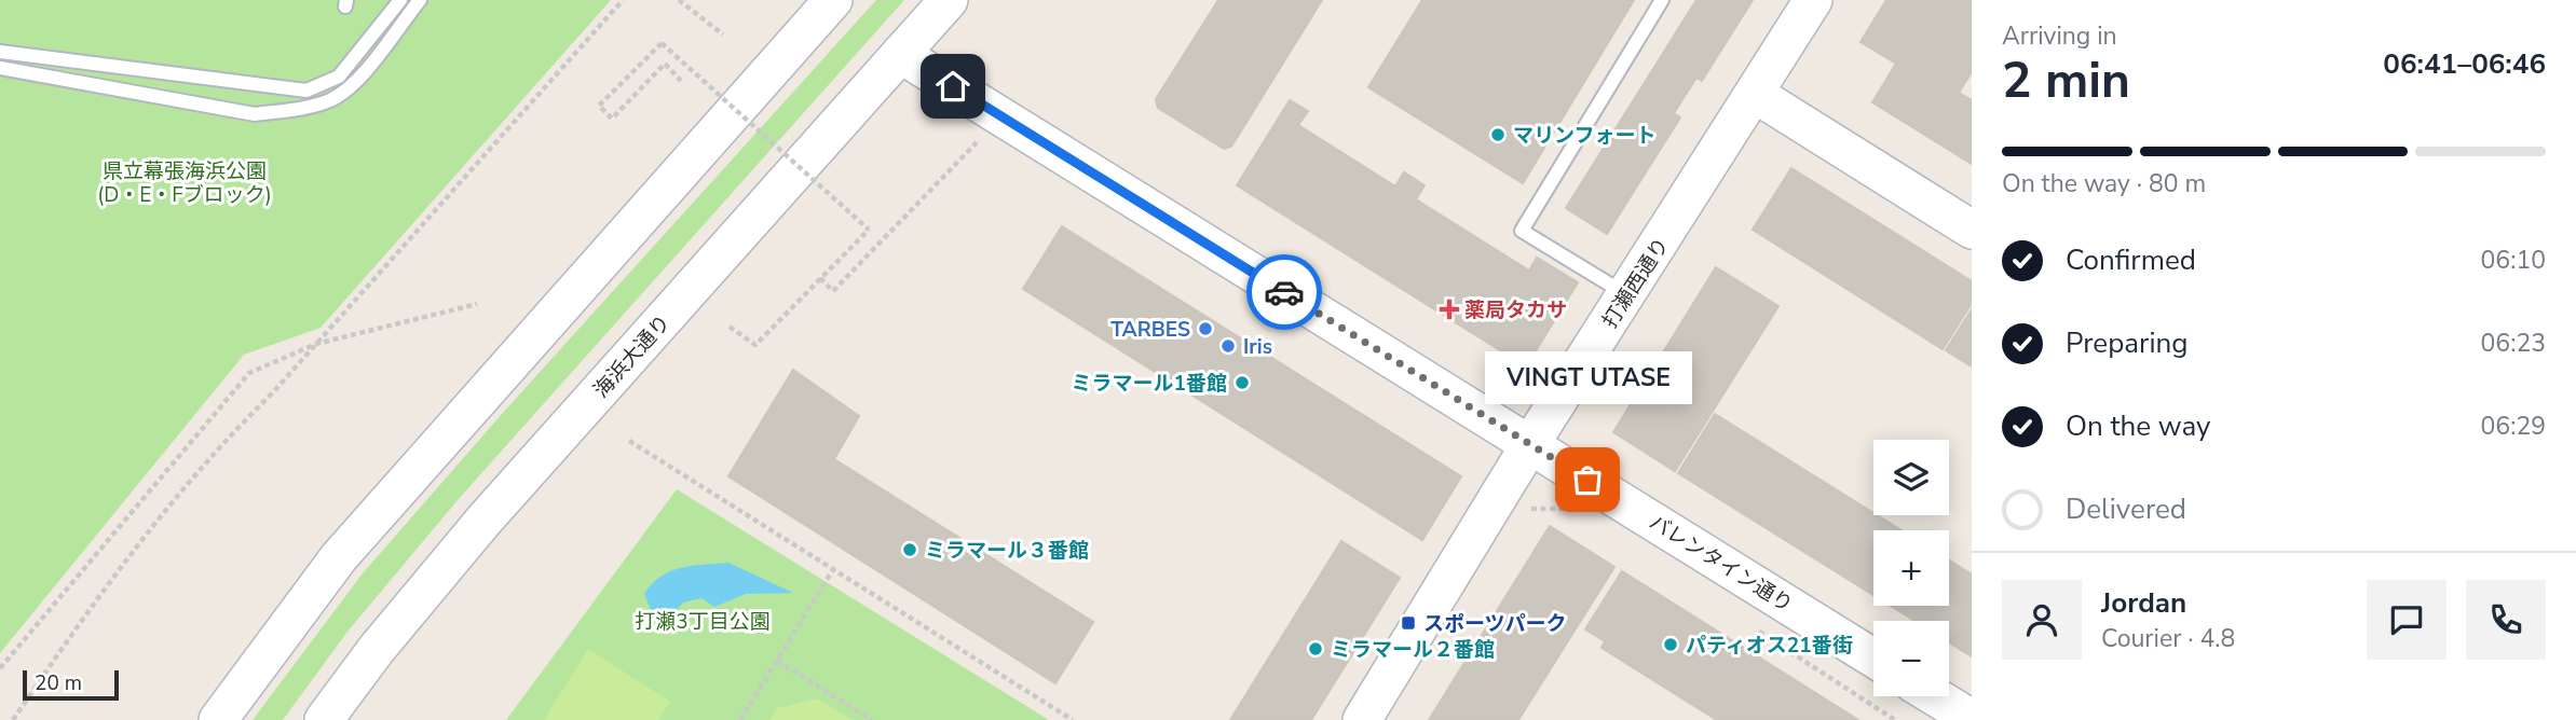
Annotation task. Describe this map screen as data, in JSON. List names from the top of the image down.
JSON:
{
  "streets": {
    "street": ["打瀬西通り", "海浜大通り", "バレンタイン通り"]
  },
  "crossings": [
    ["打瀬西通り", "バレンタイン通り"],
    ["海浜大通り", "バレンタイン通り"]
  ],
  "parks": ["県立幕張海浜公園 (D・E・Fブロック)", "打瀬3丁目公園"],
  "places": {
    "other": [
      "マリンフォート",
      "TARBES",
      "Iris",
      "ミラマール1番館",
      "VINGT UTASE",
      "ミラマール３番館",
      "パティオス21番街",
      "ミラマール２番館"
    ],
    "health": ["薬局タカサ"],
    "transit": ["スポーツパーク"]
  },
  "scale_bar": "20 m",
  "page": {
    "heading": ["2 min", "Arriving in", "06:41–06:46"],
    "panel": ["Jordan", "Courier · 4.8"],
    "bar": "On the way · 80 m",
    "list": [
      ["Confirmed", "06:10"],
      ["Preparing", "06:23"],
      ["On the way", "06:29"],
      "Delivered"
    ],
    "bubble": "VINGT UTASE",
    "map_buttons": ["+", "−"],
    "scale": "20 m"
  }
}
